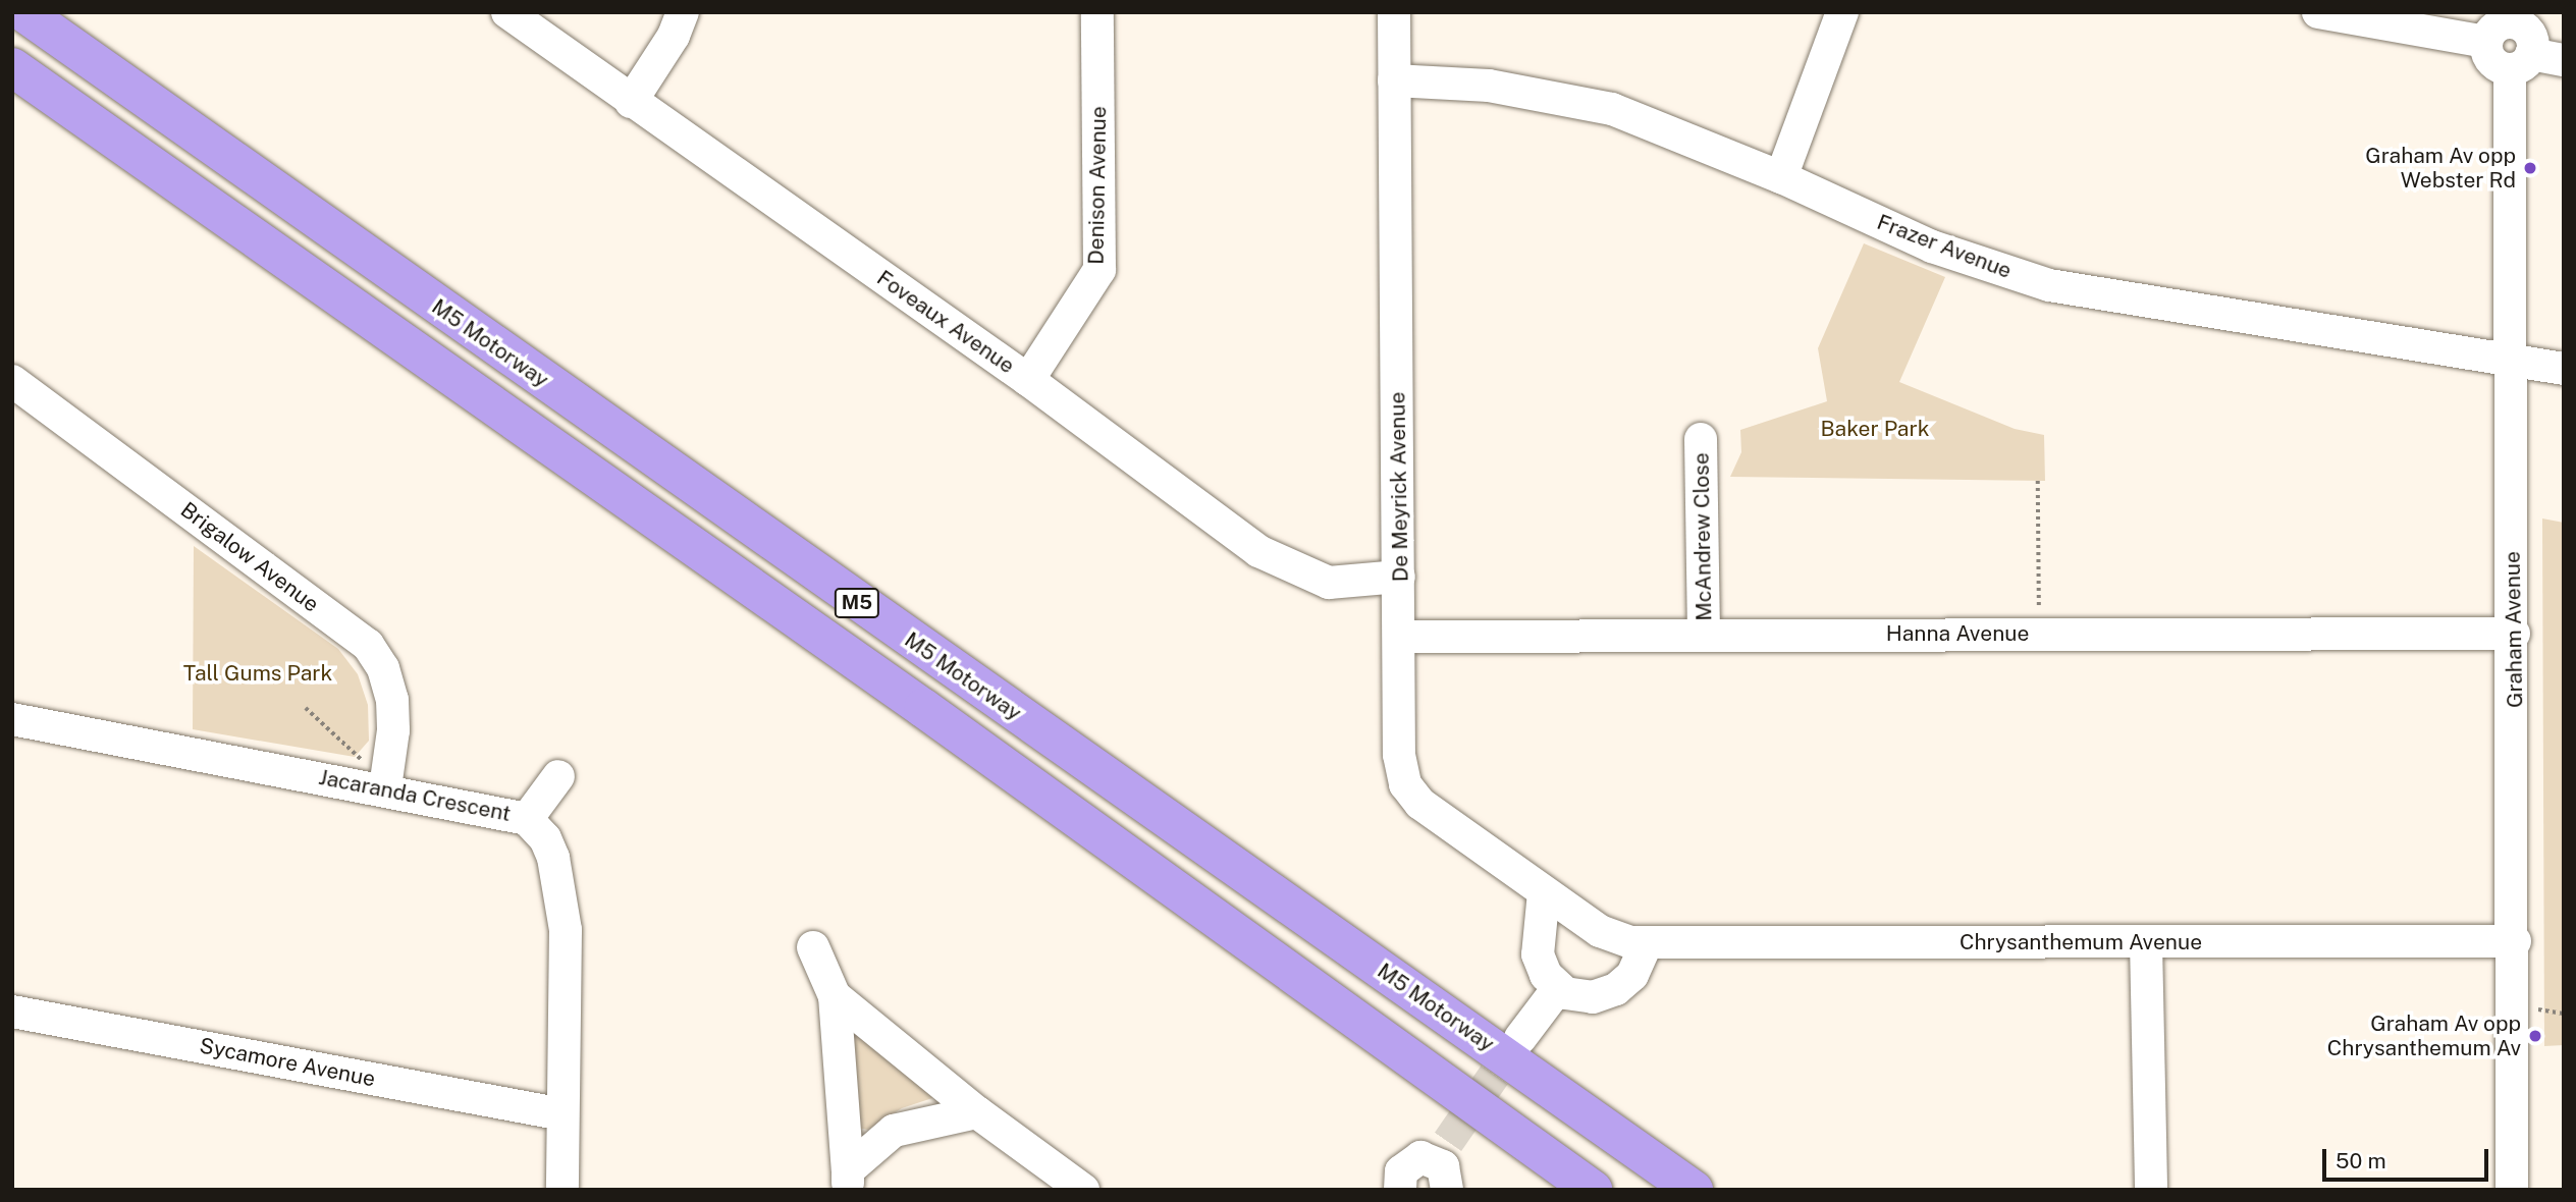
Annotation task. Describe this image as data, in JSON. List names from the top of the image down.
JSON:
{
  "streets": {
    "highway": ["M5 Motorway", "M5"],
    "street": [
      "Denison Avenue",
      "Frazer Avenue",
      "Foveaux Avenue",
      "De Meyrick Avenue",
      "McAndrew Close",
      "Brigalow Avenue",
      "Graham Avenue",
      "Hanna Avenue",
      "Jacaranda Crescent",
      "Chrysanthemum Avenue",
      "Sycamore Avenue"
    ]
  },
  "crossings": [
    ["Denison Avenue", "Foveaux Avenue"],
    ["Frazer Avenue", "De Meyrick Avenue"],
    ["Frazer Avenue", "Graham Avenue"],
    ["Foveaux Avenue", "De Meyrick Avenue"],
    ["De Meyrick Avenue", "Hanna Avenue"],
    ["De Meyrick Avenue", "Chrysanthemum Avenue"],
    ["McAndrew Close", "Hanna Avenue"],
    ["Brigalow Avenue", "Jacaranda Crescent"],
    ["Graham Avenue", "Hanna Avenue"],
    ["Graham Avenue", "Chrysanthemum Avenue"],
    ["Jacaranda Crescent", "Sycamore Avenue"]
  ],
  "parks": ["Baker Park", "Tall Gums Park"],
  "places": ["Graham Av opp Webster Rd", "Graham Av opp Chrysanthemum Av"],
  "scale_bar": "50 m"
}
